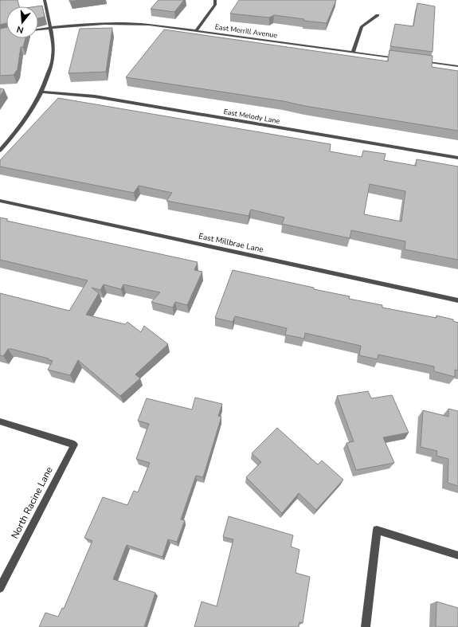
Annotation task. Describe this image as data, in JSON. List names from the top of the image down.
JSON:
{
  "streets": {
    "street": [
      "East Merrill Avenue",
      "East Melody Lane",
      "East Millbrae Lane",
      "North Racine Lane"
    ]
  },
  "north": "bottom"
}
